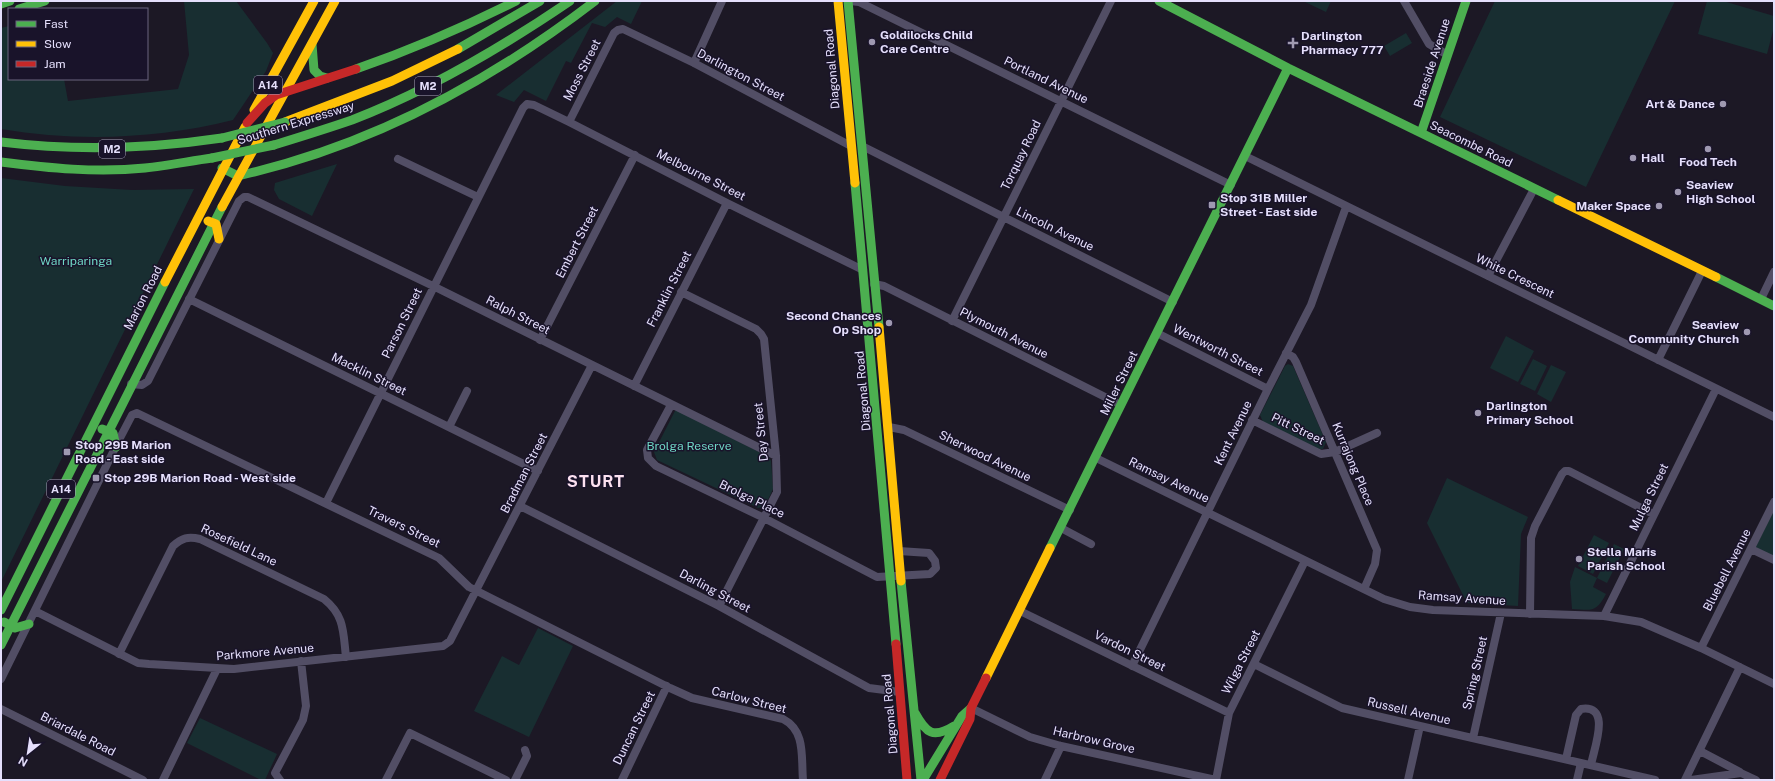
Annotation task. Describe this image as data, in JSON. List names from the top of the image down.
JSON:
{
  "streets": {
    "main road": [
      "Braeside Avenue",
      "Diagonal Road",
      "A14",
      "M2",
      "Southern Expressway",
      "Seacombe Road",
      "Marion Road",
      "Miller Street"
    ],
    "street": [
      "Moss Street",
      "Darlington Street",
      "Portland Avenue",
      "Torquay Road",
      "Melbourne Street",
      "Lincoln Avenue",
      "Embert Street",
      "White Crescent",
      "Franklin Street",
      "Ralph Street",
      "Parson Street",
      "Plymouth Avenue",
      "Wentworth Street",
      "Macklin Street",
      "Pitt Street",
      "Day Street",
      "Kent Avenue",
      "Sherwood Avenue",
      "Kurrajong Place",
      "Bradman Street",
      "Ramsay Avenue",
      "Mulga Street",
      "Brolga Place",
      "Travers Street",
      "Rosefield Lane",
      "Bluebell Avenue",
      "Darling Street",
      "Vardon Street",
      "Parkmore Avenue",
      "Wilga Street",
      "Spring Street",
      "Carlow Street",
      "Russell Avenue",
      "Duncan Street",
      "Briardale Road",
      "Harbrow Grove"
    ]
  },
  "crossings": [
    ["Braeside Avenue", "Seacombe Road"],
    ["Diagonal Road", "Darlington Street"],
    ["Diagonal Road", "Portland Avenue"],
    ["Diagonal Road", "Melbourne Street"],
    ["Diagonal Road", "Lincoln Avenue"],
    ["Diagonal Road", "Plymouth Avenue"],
    ["Diagonal Road", "Miller Street"],
    ["Diagonal Road", "Sherwood Avenue"],
    ["Diagonal Road", "Brolga Place"],
    ["Diagonal Road", "Darling Street"],
    ["Moss Street", "Darlington Street"],
    ["Moss Street", "Melbourne Street"],
    ["Portland Avenue", "Torquay Road"],
    ["Portland Avenue", "Miller Street"],
    ["Seacombe Road", "Miller Street"],
    ["Torquay Road", "Lincoln Avenue"],
    ["Torquay Road", "Plymouth Avenue"],
    ["Melbourne Street", "Embert Street"],
    ["Melbourne Street", "Franklin Street"],
    ["Melbourne Street", "Parson Street"],
    ["Lincoln Avenue", "Miller Street"],
    ["Embert Street", "Ralph Street"],
    ["White Crescent", "Miller Street"],
    ["White Crescent", "Kent Avenue"],
    ["White Crescent", "Mulga Street"],
    ["Franklin Street", "Ralph Street"],
    ["Franklin Street", "Day Street"],
    ["Ralph Street", "Parson Street"],
    ["Ralph Street", "Day Street"],
    ["Ralph Street", "Bradman Street"],
    ["Ralph Street", "Brolga Place"],
    ["Parson Street", "Macklin Street"],
    ["Parson Street", "Travers Street"],
    ["Plymouth Avenue", "Miller Street"],
    ["Wentworth Street", "Miller Street"],
    ["Wentworth Street", "Kent Avenue"],
    ["Macklin Street", "Bradman Street"],
    ["Miller Street", "Sherwood Avenue"],
    ["Miller Street", "Ramsay Avenue"],
    ["Miller Street", "Vardon Street"],
    ["Miller Street", "Harbrow Grove"],
    ["Pitt Street", "Kent Avenue"],
    ["Pitt Street", "Kurrajong Place"],
    ["Day Street", "Brolga Place"],
    ["Day Street", "Darling Street"],
    ["Kent Avenue", "Kurrajong Place"],
    ["Kent Avenue", "Ramsay Avenue"],
    ["Kent Avenue", "Vardon Street"],
    ["Kurrajong Place", "Ramsay Avenue"],
    ["Bradman Street", "Travers Street"],
    ["Bradman Street", "Darling Street"],
    ["Bradman Street", "Parkmore Avenue"],
    ["Ramsay Avenue", "Mulga Street"],
    ["Ramsay Avenue", "Bluebell Avenue"],
    ["Ramsay Avenue", "Wilga Street"],
    ["Ramsay Avenue", "Spring Street"],
    ["Travers Street", "Parkmore Avenue"],
    ["Travers Street", "Carlow Street"],
    ["Travers Street", "Duncan Street"],
    ["Rosefield Lane", "Parkmore Avenue"],
    ["Vardon Street", "Wilga Street"],
    ["Wilga Street", "Russell Avenue"],
    ["Wilga Street", "Harbrow Grove"],
    ["Spring Street", "Russell Avenue"],
    ["Carlow Street", "Duncan Street"]
  ],
  "districts": ["STURT"],
  "parks": ["Warriparinga", "Brolga Reserve"],
  "places": {
    "other": [
      "Goldilocks Child Care Centre",
      "Art & Dance",
      "Food Tech",
      "Hall",
      "Seaview High School",
      "Maker Space",
      "Second Chances Op Shop",
      "Seaview Community Church",
      "Darlington Primary School",
      "Stella Maris Parish School"
    ],
    "health": ["Darlington Pharmacy 777"],
    "transit": ["Stop 31B Miller Street - East side", "Stop 29B Marion Road - East side", "Stop 29B Marion Road - West side"]
  },
  "legend": ["Fast", "Slow", "Jam"],
  "north": "bottom left"
}
